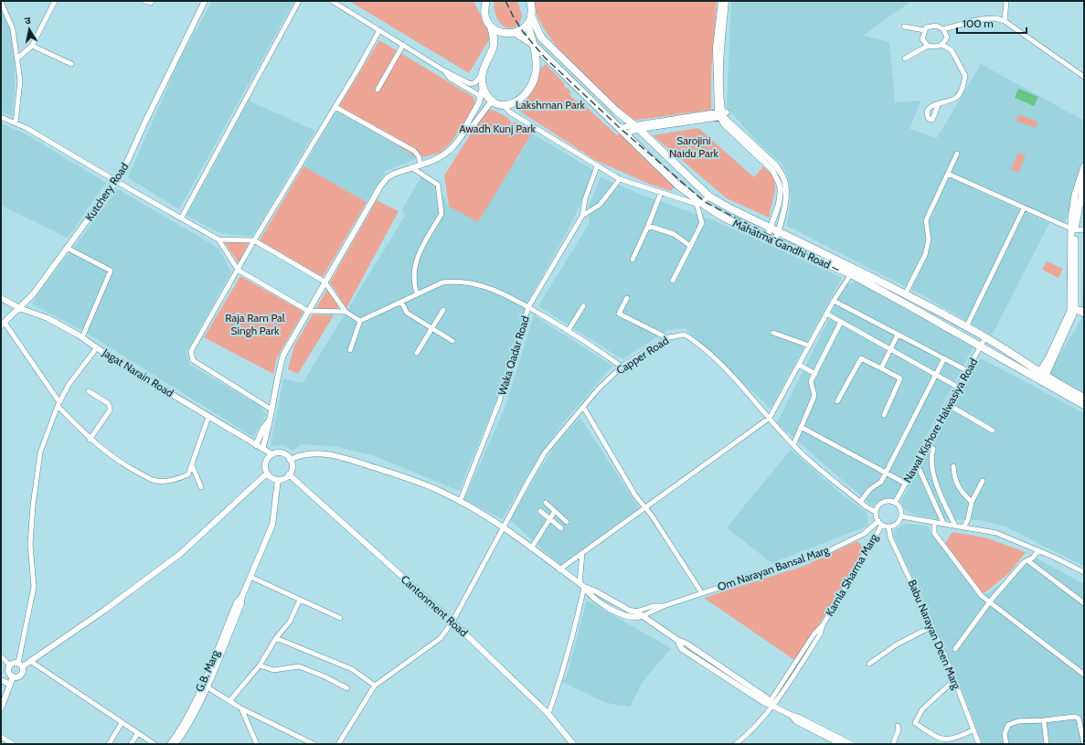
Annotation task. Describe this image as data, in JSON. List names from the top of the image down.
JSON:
{
  "streets": {
    "main road": ["Mahatma Gandhi Road"],
    "street": [
      "Kutchery Road",
      "Waka Qadar Road",
      "Capper Road",
      "Jagat Narain Road",
      "Nawal Kishore Halwasiya Road",
      "Om Narayan Bansal Marg",
      "Kamla Sharma Marg",
      "Cantonment Road",
      "Babu Narayan Deen Marg",
      "G.B. Marg"
    ]
  },
  "crossings": [
    ["Kutchery Road", "Jagat Narain Road"],
    ["Mahatma Gandhi Road", "Nawal Kishore Halwasiya Road"],
    ["Capper Road", "Nawal Kishore Halwasiya Road"],
    ["Capper Road", "Om Narayan Bansal Marg"],
    ["Capper Road", "Kamla Sharma Marg"],
    ["Capper Road", "Cantonment Road"],
    ["Capper Road", "Babu Narayan Deen Marg"],
    ["Jagat Narain Road", "Cantonment Road"],
    ["Jagat Narain Road", "G.B. Marg"],
    ["Nawal Kishore Halwasiya Road", "Om Narayan Bansal Marg"],
    ["Nawal Kishore Halwasiya Road", "Kamla Sharma Marg"],
    ["Nawal Kishore Halwasiya Road", "Babu Narayan Deen Marg"],
    ["Om Narayan Bansal Marg", "Kamla Sharma Marg"],
    ["Om Narayan Bansal Marg", "Babu Narayan Deen Marg"],
    ["Kamla Sharma Marg", "Babu Narayan Deen Marg"],
    ["Cantonment Road", "G.B. Marg"]
  ],
  "parks": [
    "Lakshman Park",
    "Awadh Kunj Park",
    "Sarojini Naidu Park",
    "Raja Ram Pal Singh Park"
  ],
  "scale_bar": "100 m",
  "north": "top"
}
